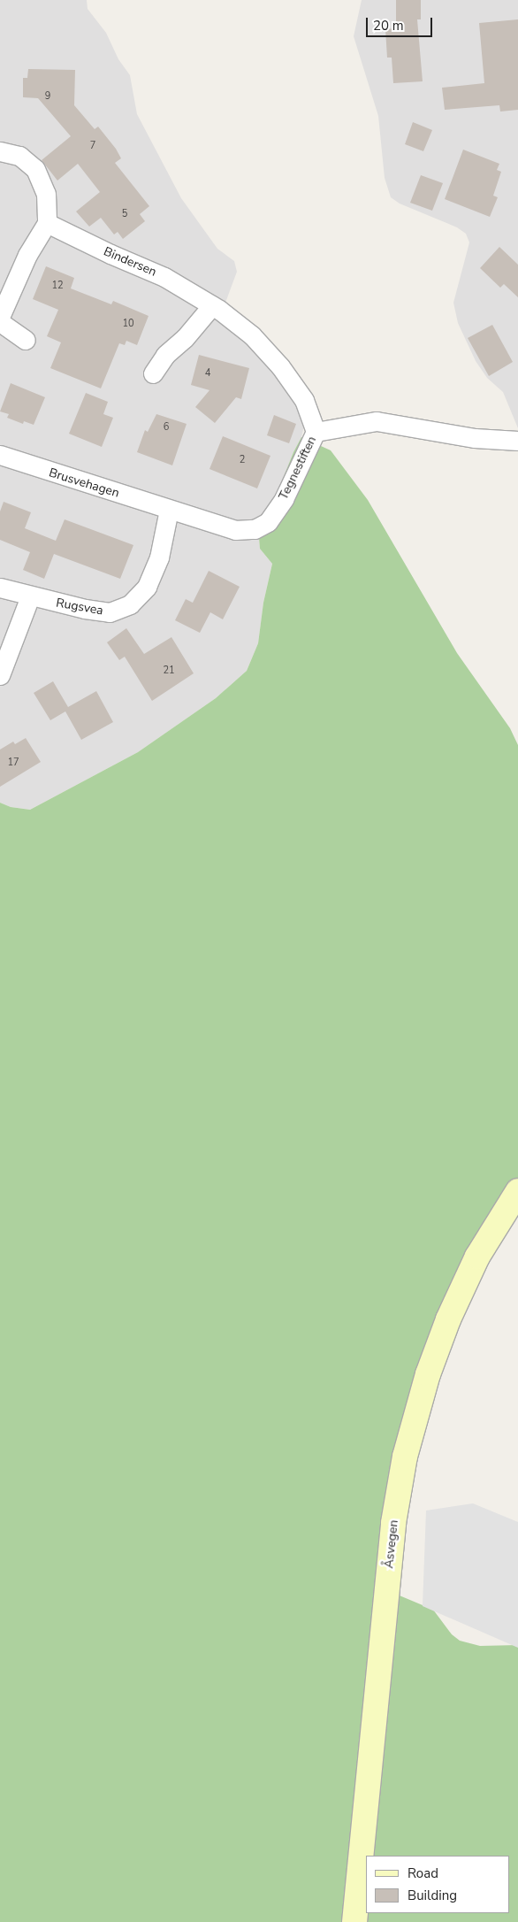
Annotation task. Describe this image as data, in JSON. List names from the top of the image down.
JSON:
{
  "streets": {
    "main road": ["Åsvegen"],
    "street": [
      "Bindersen",
      "Tegnestiften",
      "Brusvehagen",
      "Rugsvea"
    ]
  },
  "crossings": [
    ["Bindersen", "Tegnestiften"],
    ["Tegnestiften", "Brusvehagen"],
    ["Tegnestiften", "Rugsvea"],
    ["Brusvehagen", "Rugsvea"]
  ],
  "house_numbers": [
    "9",
    "7",
    "5",
    "12",
    "10",
    "4",
    "6",
    "2",
    "21",
    "17"
  ],
  "legend": ["Road", "Building"],
  "scale_bar": "20 m"
}
